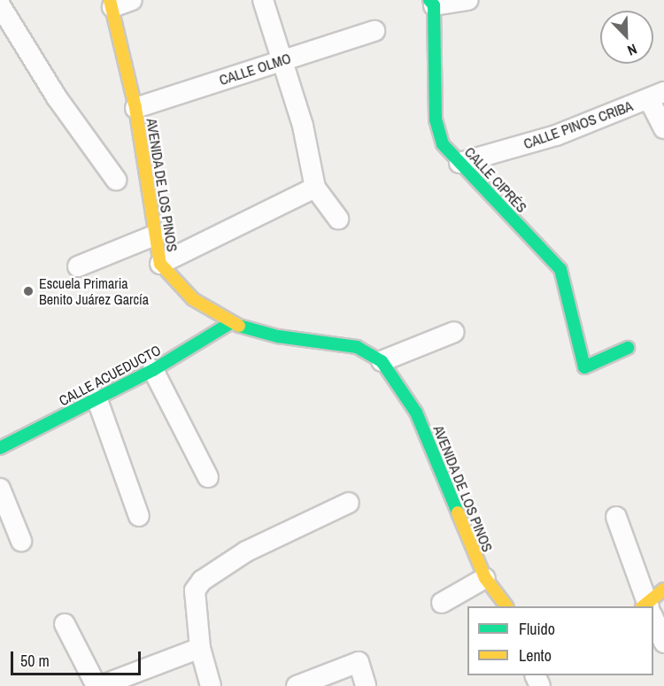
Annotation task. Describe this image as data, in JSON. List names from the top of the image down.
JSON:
{
  "streets": {
    "street": [
      "CALLE OLMO",
      "CALLE PINOS CRIBA",
      "CALLE CIPRÉS",
      "AVENIDA DE LOS PINOS",
      "CALLE ACUEDUCTO"
    ]
  },
  "crossings": [
    ["CALLE OLMO", "AVENIDA DE LOS PINOS"],
    ["CALLE PINOS CRIBA", "CALLE CIPRÉS"],
    ["AVENIDA DE LOS PINOS", "CALLE ACUEDUCTO"]
  ],
  "places": ["Escuela Primaria Benito Juárez García"],
  "legend": ["Fluido", "Lento"],
  "scale_bar": "50 m",
  "north": "bottom right"
}
